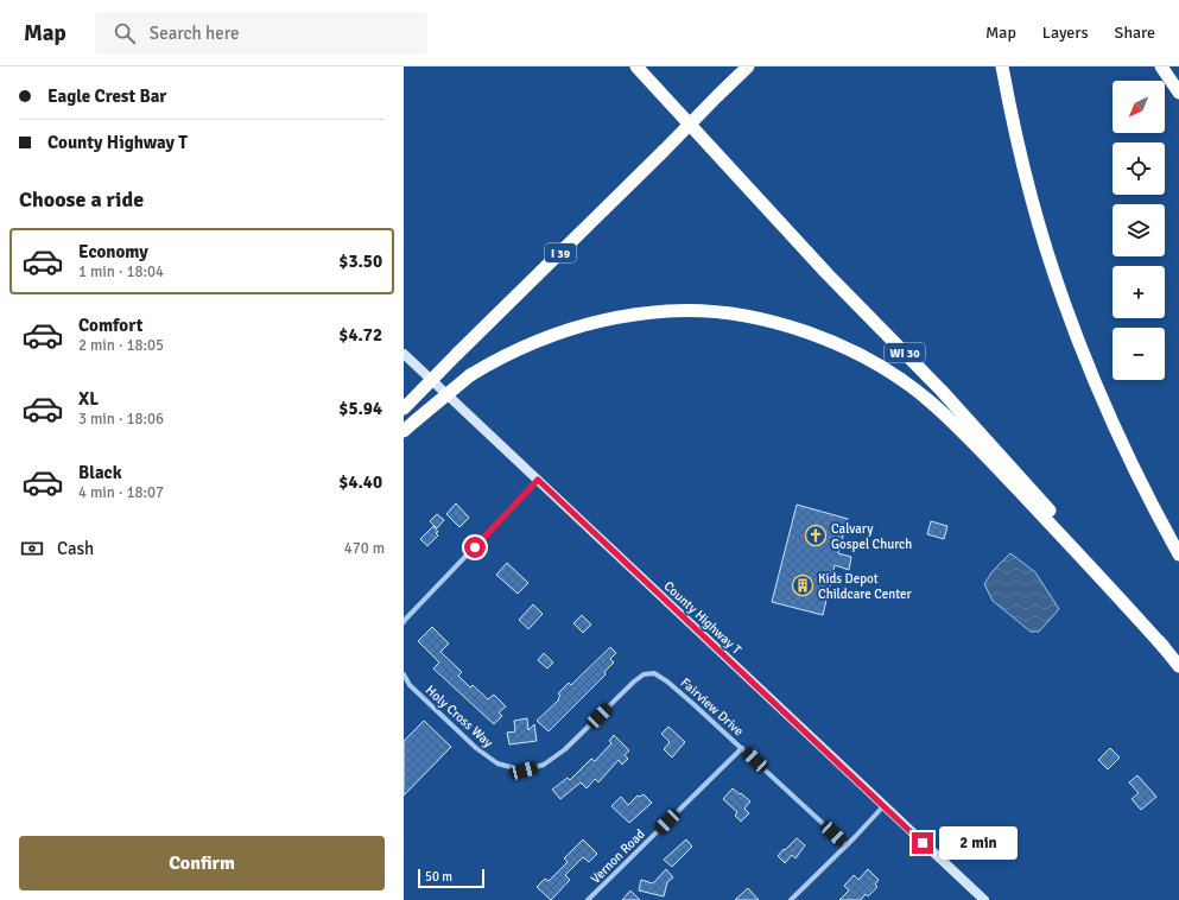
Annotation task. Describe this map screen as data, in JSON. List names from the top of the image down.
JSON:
{
  "streets": {
    "highway": ["I 39", "WI 30"],
    "main road": ["County Highway T"],
    "street": ["Fairview Drive", "Holy Cross Way", "Vernon Road"]
  },
  "crossings": [
    ["Fairview Drive", "Holy Cross Way"],
    ["Fairview Drive", "Vernon Road"]
  ],
  "places": {
    "church": ["Calvary Gospel Church"],
    "building": ["Kids Depot Childcare Center"]
  },
  "scale_bar": "50 m",
  "north": "bottom left",
  "page": {
    "header": "Map",
    "search": "Search here",
    "nav": ["Map", "Layers", "Share"],
    "banner": ["Eagle Crest Bar", "County Highway T"],
    "map_buttons": ["+", "−"],
    "heading": "Choose a ride",
    "list": [
      {
        "name": "Economy",
        "note": "1 min · 18:04",
        "value": "$3.50"
      },
      {
        "name": "Comfort",
        "note": "2 min · 18:05",
        "value": "$4.72"
      },
      {
        "name": "XL",
        "note": "3 min · 18:06",
        "value": "$5.94"
      },
      {
        "name": "Black",
        "note": "4 min · 18:07",
        "value": "$4.40"
      }
    ],
    "pay": ["Cash", "470 m"],
    "buttons": "Confirm",
    "bubble": "2 min",
    "scale": "50 m"
  }
}
